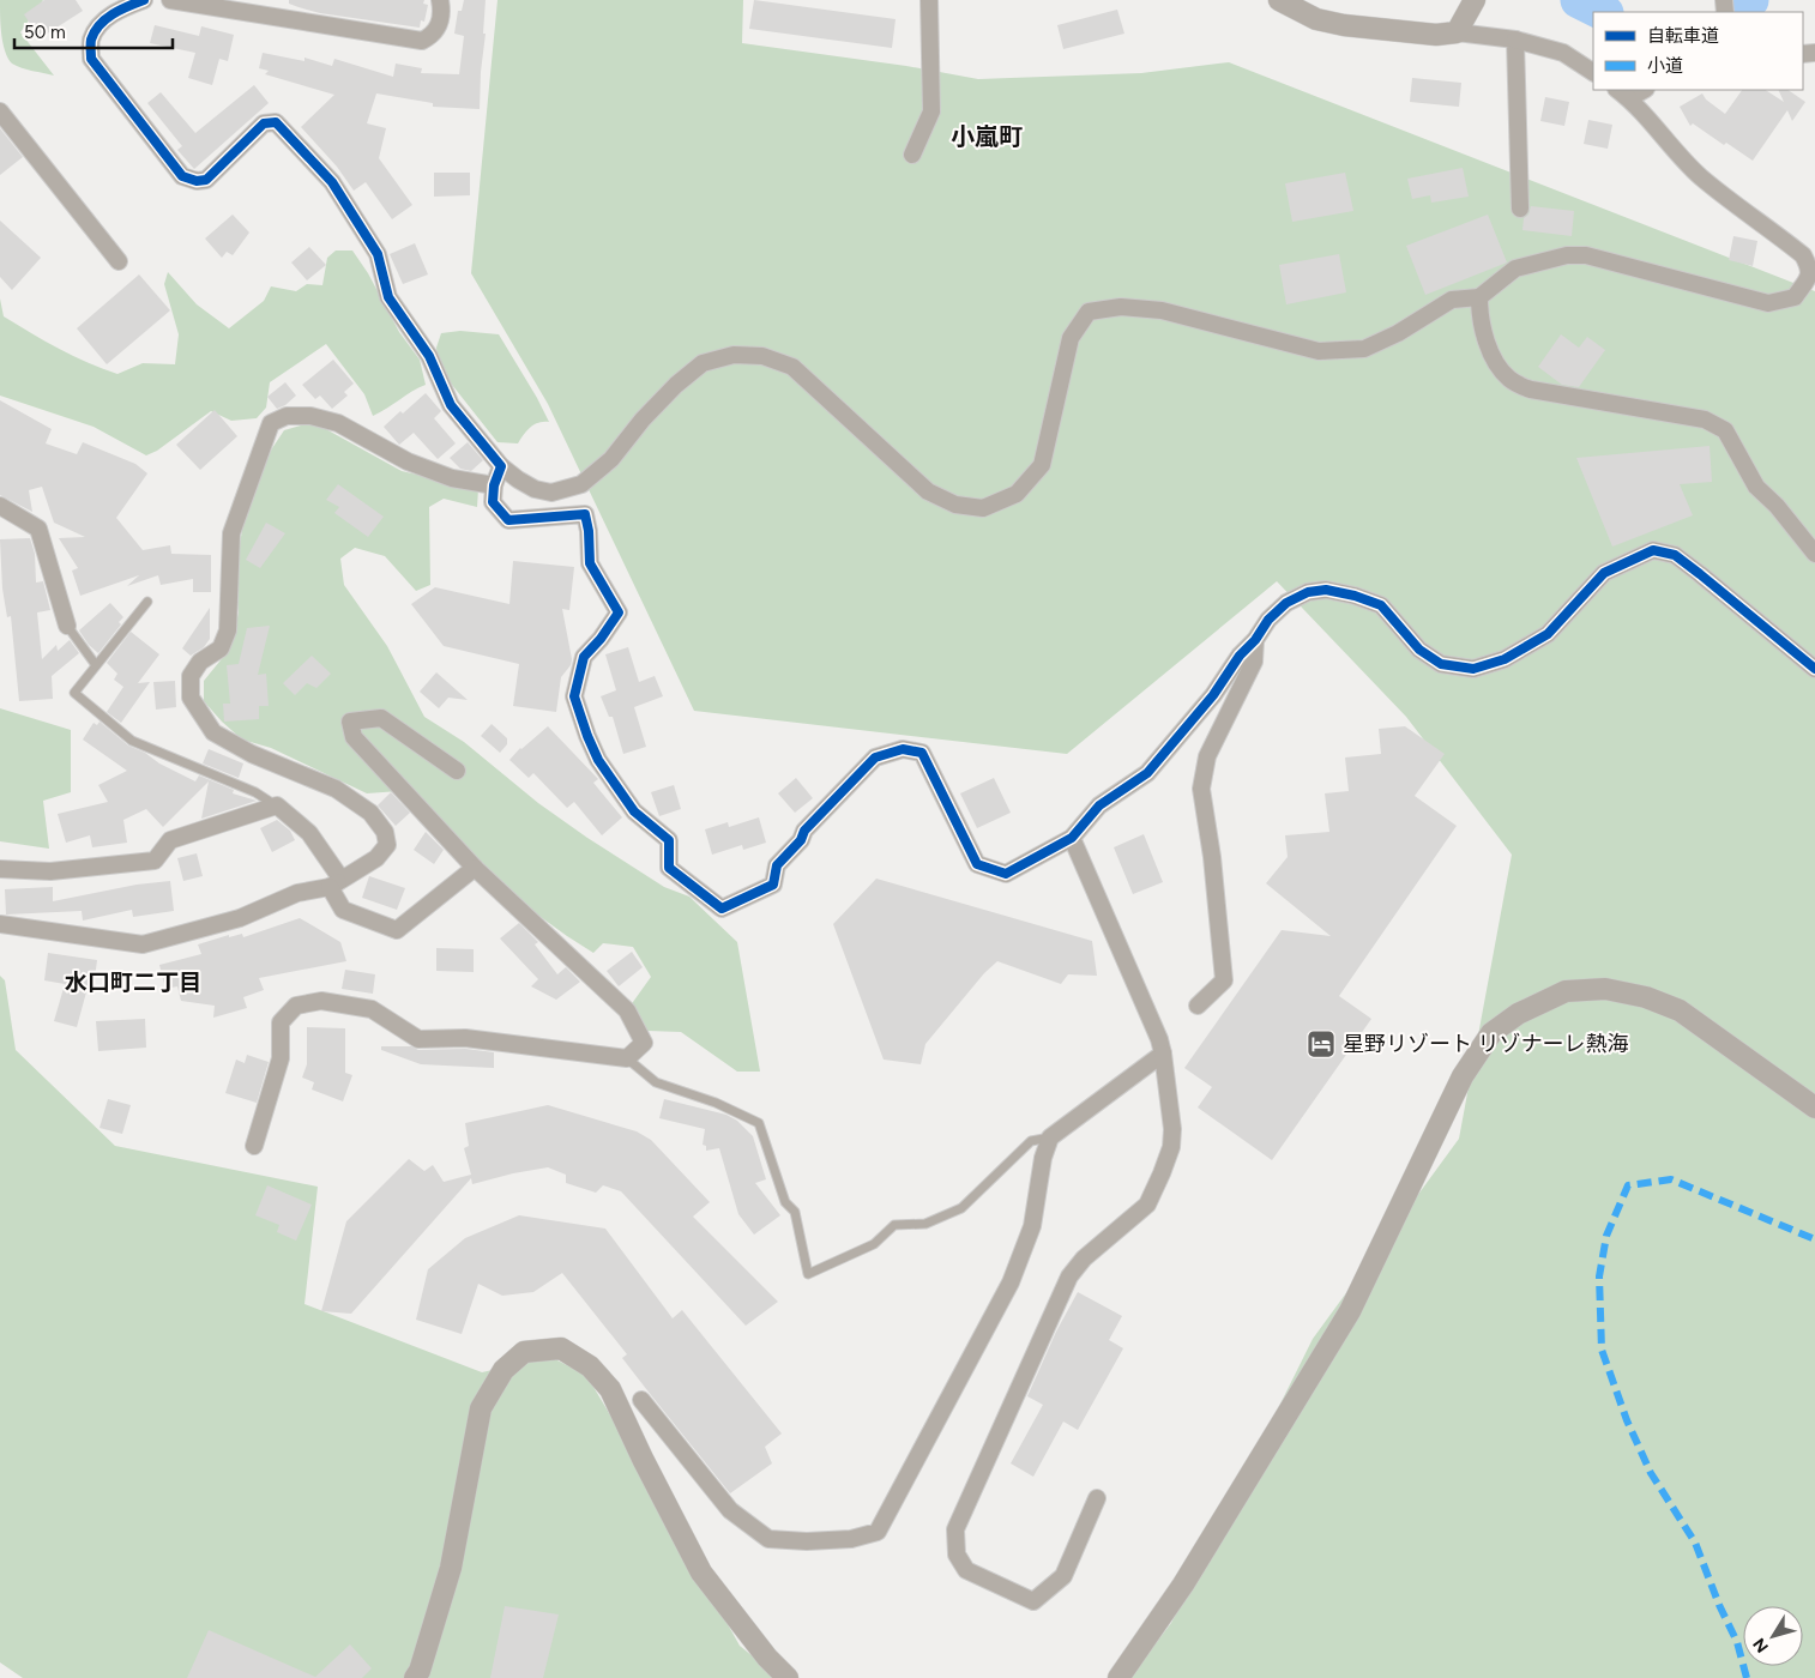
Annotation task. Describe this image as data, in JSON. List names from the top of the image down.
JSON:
{
  "districts": ["小嵐町", "水口町二丁目"],
  "places": {
    "hotel": ["星野リゾート リゾナーレ熱海"]
  },
  "legend": ["自転車道", "小道"],
  "scale_bar": "50 m",
  "north": "bottom left"
}
